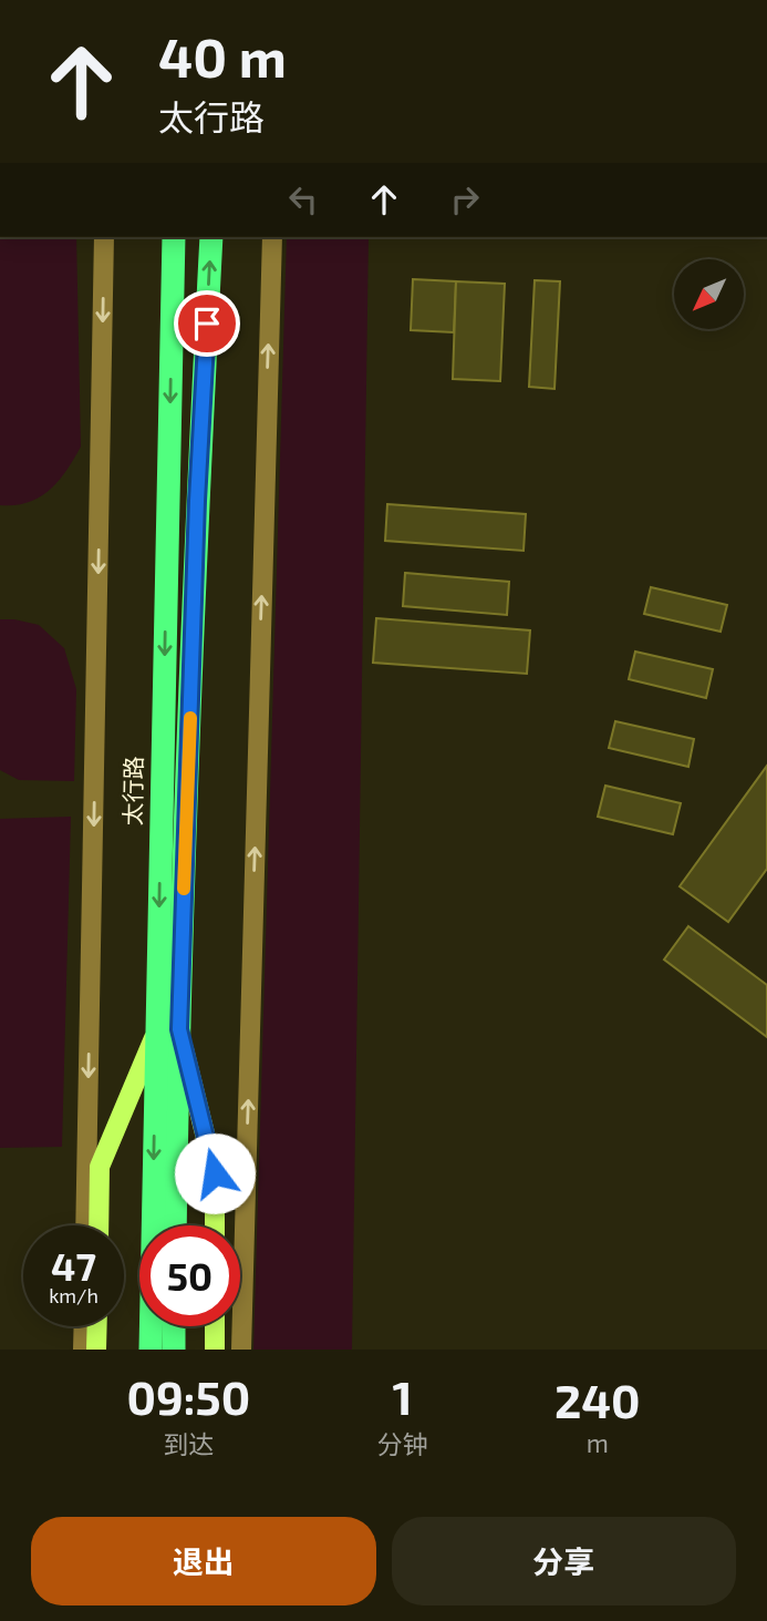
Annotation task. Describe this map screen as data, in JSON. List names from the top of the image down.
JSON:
{
  "streets": {
    "highway": ["太行路"]
  },
  "north": "bottom left",
  "page": {
    "turn": ["40 m", "太行路"],
    "speed": "47 km/h",
    "limit": "50",
    "eta": [
      "09:50",
      "到达",
      "1",
      "分钟",
      "240",
      "m"
    ],
    "buttons": ["退出", "分享"]
  }
}
